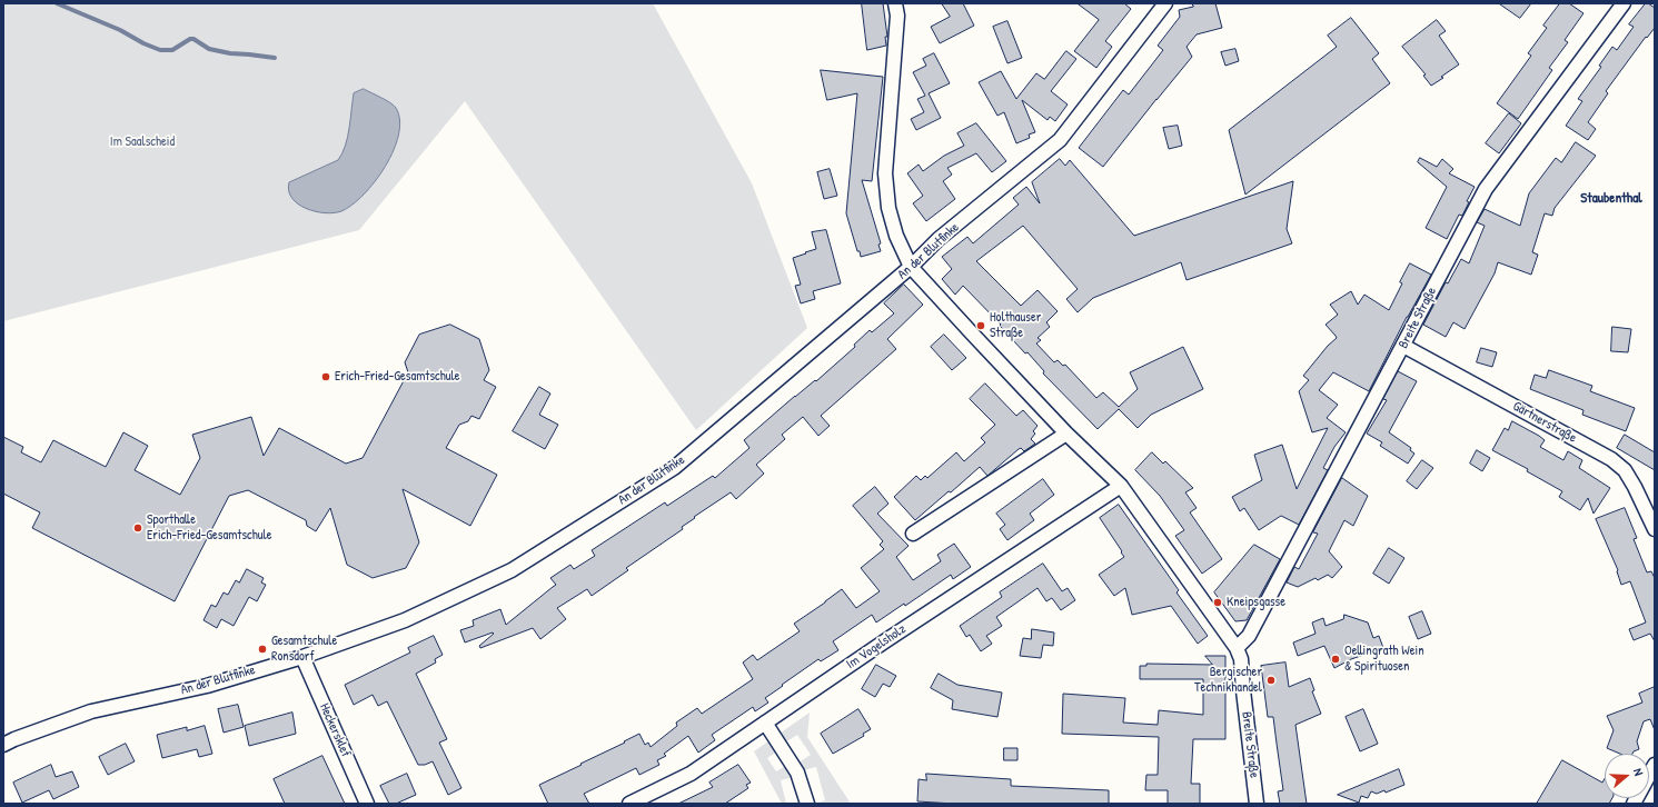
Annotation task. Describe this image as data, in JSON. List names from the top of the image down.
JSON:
{
  "streets": {
    "street": [
      "An der Blutfinke",
      "Breite Straße",
      "Gärtnerstraße",
      "Im Vogelsholz",
      "Heckersklef"
    ]
  },
  "crossings": [
    ["An der Blutfinke", "Heckersklef"],
    ["Breite Straße", "Gärtnerstraße"]
  ],
  "districts": ["Staubenthal"],
  "parks": ["Im Saalscheid"],
  "places": [
    "Holthauser Straße",
    "Erich-Fried-Gesamtschule",
    "Sporthalle Erich-Fried-Gesamtschule",
    "Kneipsgasse",
    "Gesamtschule Ronsdorf",
    "Oellingrath Wein & Spirituosen",
    "Bergischer Technikhandel"
  ],
  "north": "right"
}
